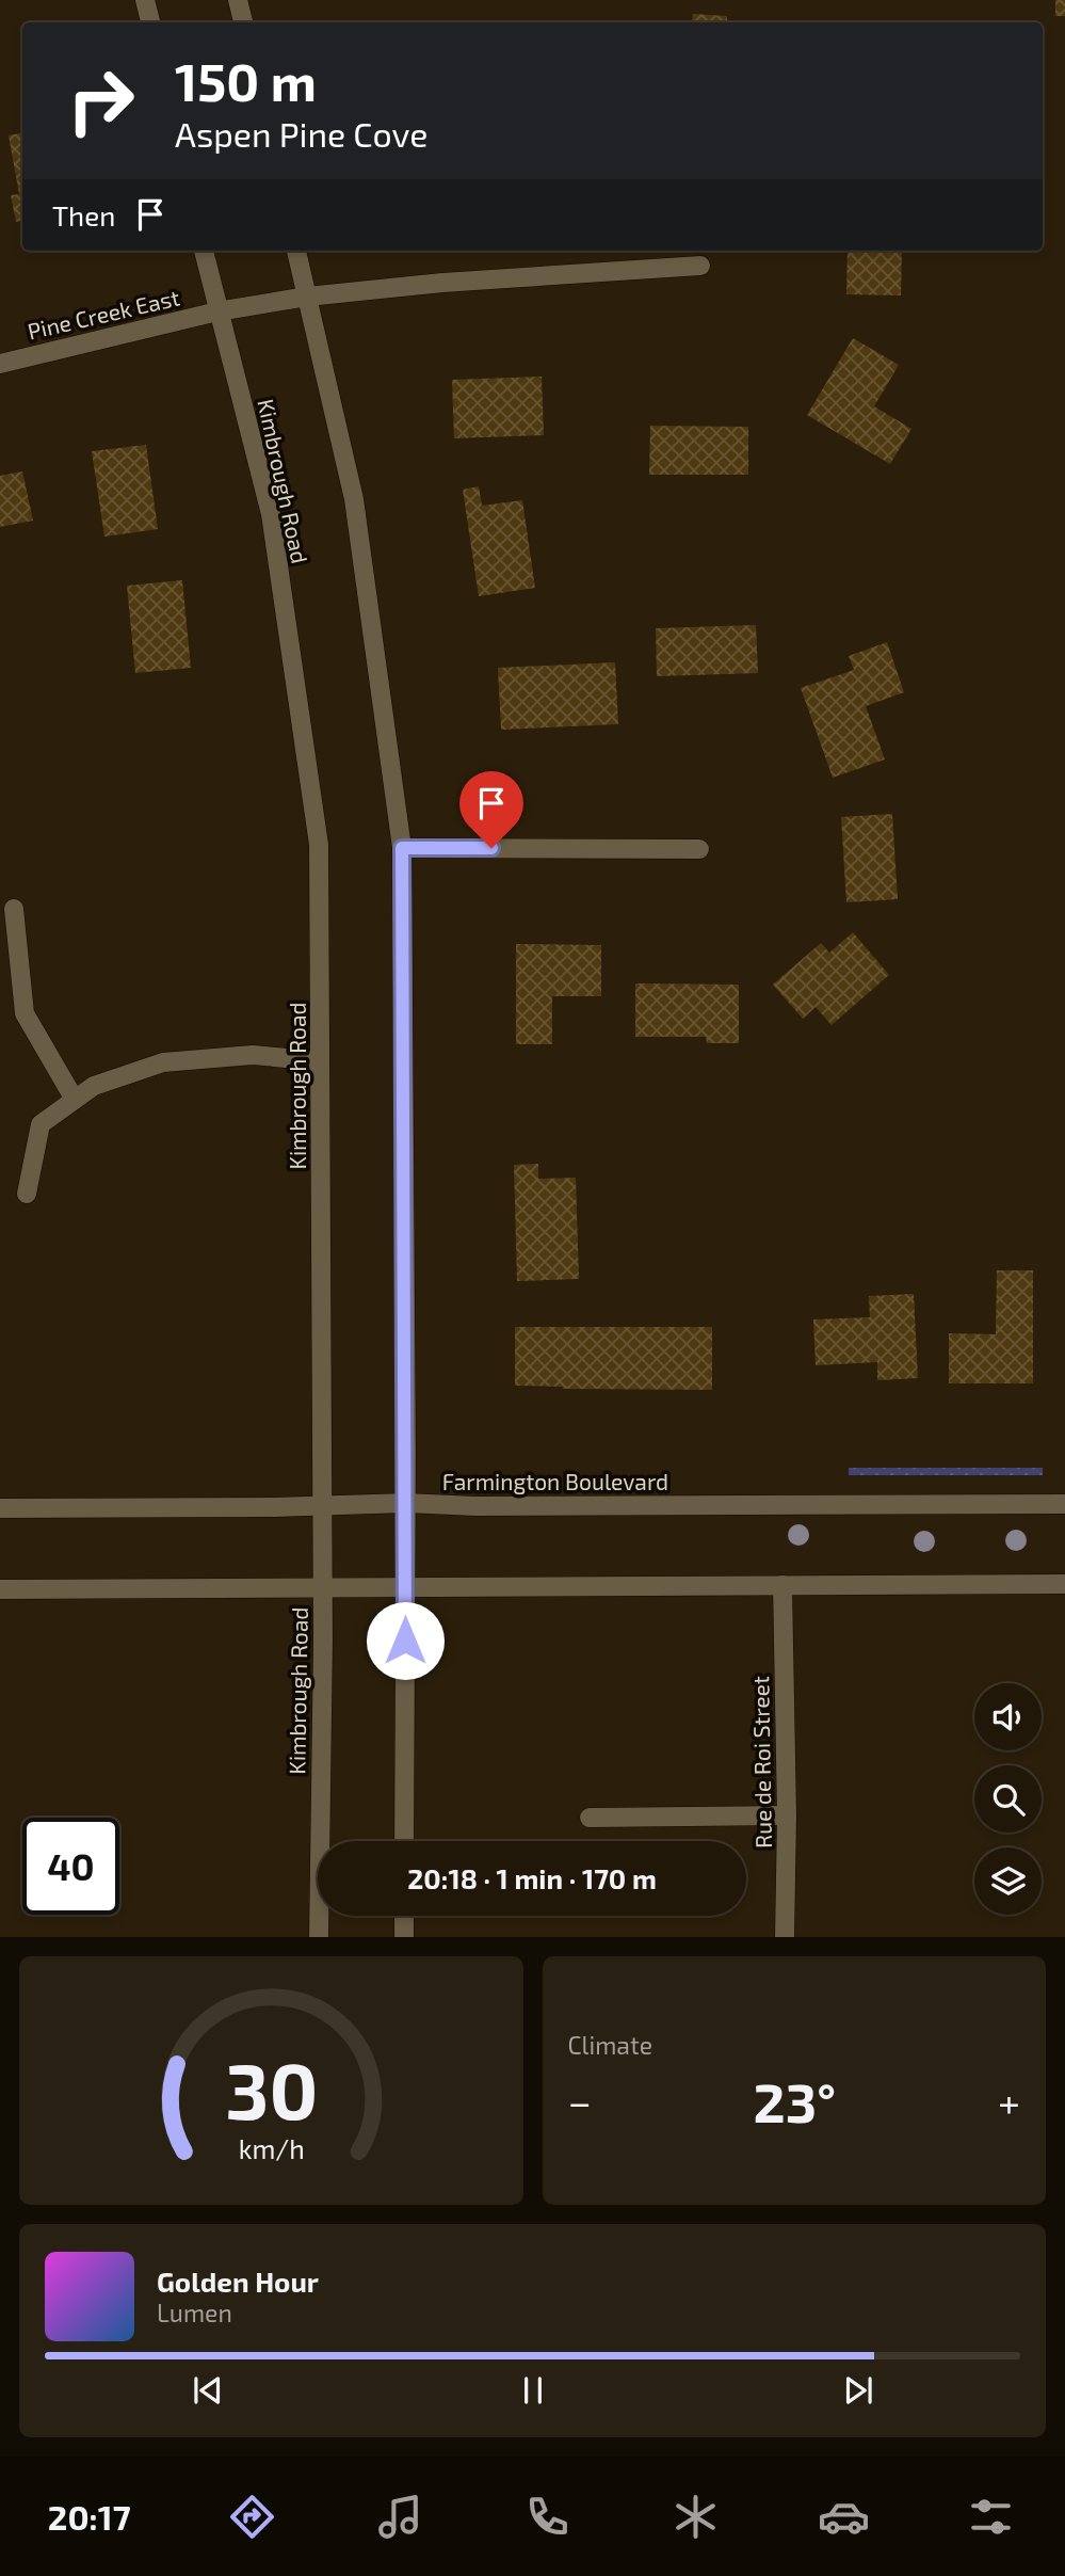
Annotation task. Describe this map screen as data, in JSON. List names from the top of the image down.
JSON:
{
  "streets": {
    "street": [
      "Pine Creek East",
      "Kimbrough Road",
      "Farmington Boulevard",
      "Rue de Roi Street"
    ]
  },
  "crossings": [
    ["Pine Creek East", "Kimbrough Road"],
    ["Kimbrough Road", "Farmington Boulevard"]
  ],
  "page": {
    "turn": ["150 m", "Aspen Pine Cove"],
    "then": "Then",
    "limit": "40",
    "trip": "20:18 · 1 min · 170 m",
    "tile": "Climate",
    "heat": ["−", "23°", "+"],
    "song": ["Golden Hour", "Lumen"],
    "tabs": "20:17",
    "gauge": ["30", "km/h"]
  }
}
